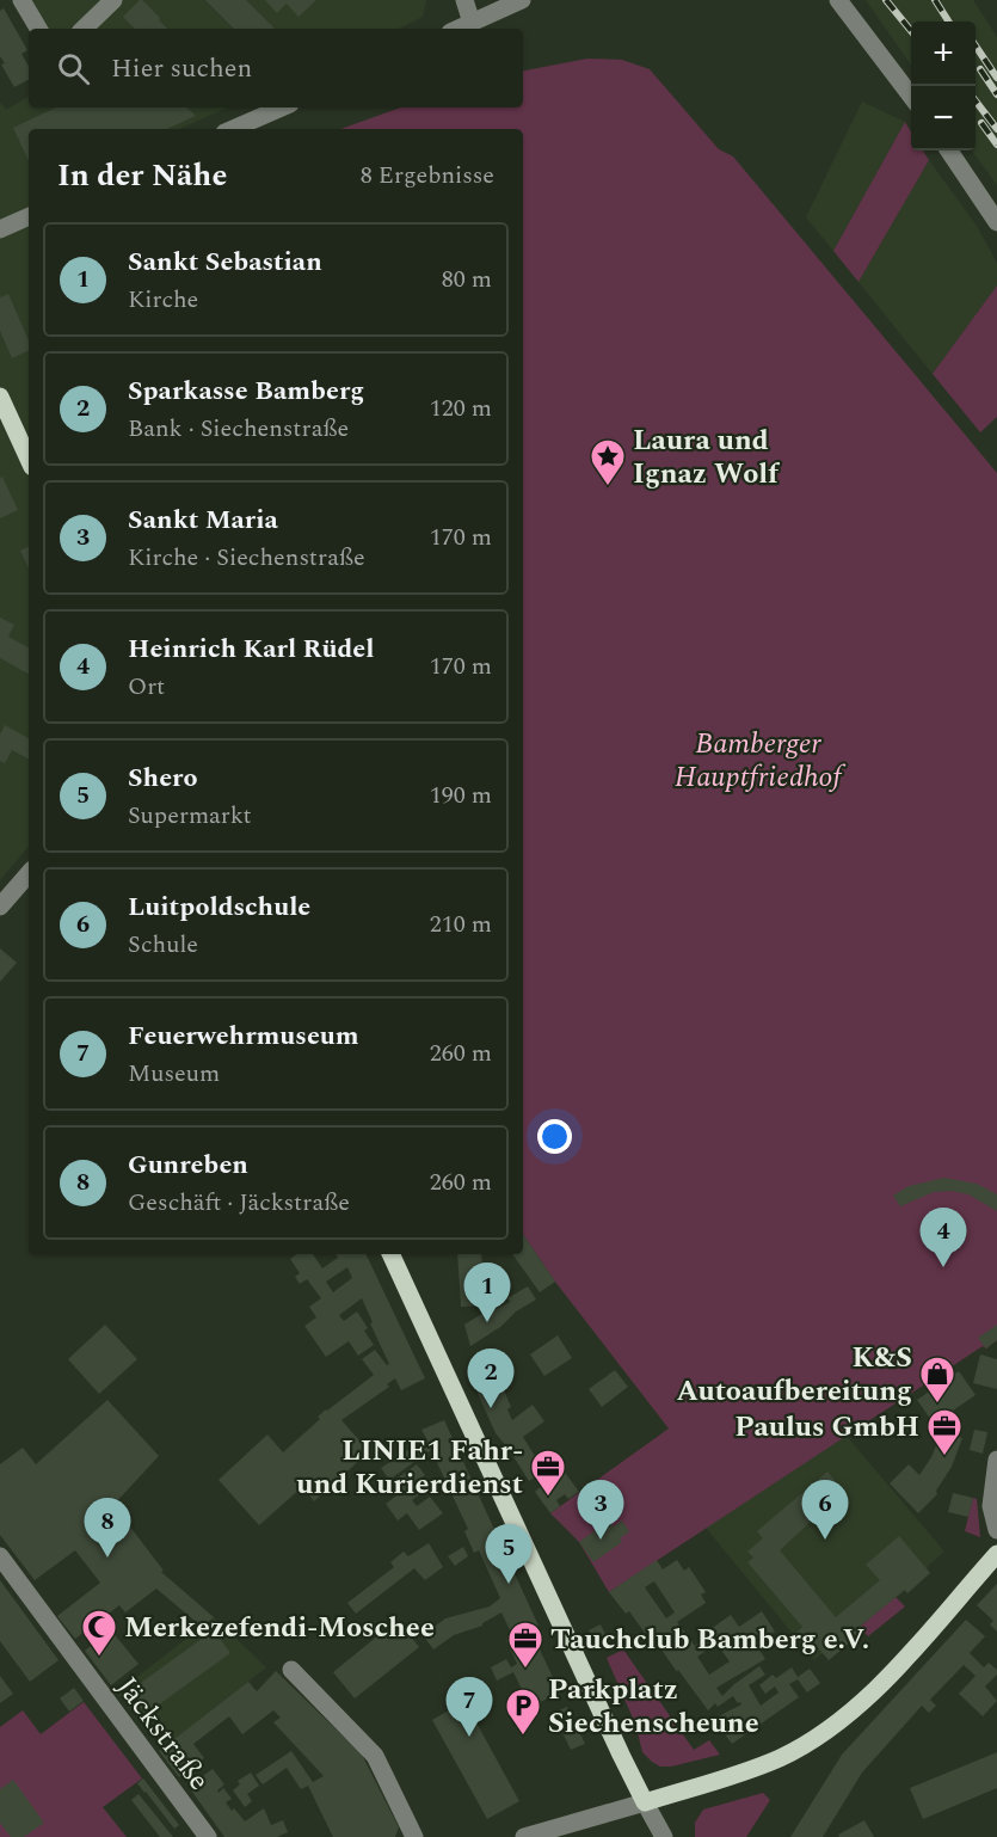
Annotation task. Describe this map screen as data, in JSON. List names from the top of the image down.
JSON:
{
  "streets": {
    "street": ["Jäckstraße"]
  },
  "parks": ["Bamberger Hauptfriedhof"],
  "places": {
    "place": ["Laura und Ignaz Wolf"],
    "shop": ["K&S Autoaufbereitung"],
    "office": ["Paulus GmbH", "LINIE1 Fahr- und Kurierdienst", "Tauchclub Bamberg e.V."],
    "mosque": ["Merkezefendi-Moschee"],
    "parking": ["Parkplatz Siechenscheune"]
  },
  "page": {
    "map_buttons": ["+", "−"],
    "search": "Hier suchen",
    "heading": ["In der Nähe", "8 Ergebnisse"],
    "list": [
      {
        "mark": "1",
        "name": "Sankt Sebastian",
        "note": "Kirche",
        "value": "80 m"
      },
      {
        "mark": "2",
        "name": "Sparkasse Bamberg",
        "note": "Bank · Siechenstraße",
        "value": "120 m"
      },
      {
        "mark": "3",
        "name": "Sankt Maria",
        "note": "Kirche · Siechenstraße",
        "value": "170 m"
      },
      {
        "mark": "4",
        "name": "Heinrich Karl Rüdel",
        "note": "Ort",
        "value": "170 m"
      },
      {
        "mark": "5",
        "name": "Shero",
        "note": "Supermarkt",
        "value": "190 m"
      },
      {
        "mark": "6",
        "name": "Luitpoldschule",
        "note": "Schule",
        "value": "210 m"
      },
      {
        "mark": "7",
        "name": "Feuerwehrmuseum",
        "note": "Museum",
        "value": "260 m"
      },
      {
        "mark": "8",
        "name": "Gunreben",
        "note": "Geschäft · Jäckstraße",
        "value": "260 m"
      }
    ],
    "pins": [
      "4",
      "1",
      "2",
      "3",
      "6",
      "8",
      "5",
      "7"
    ]
  }
}
